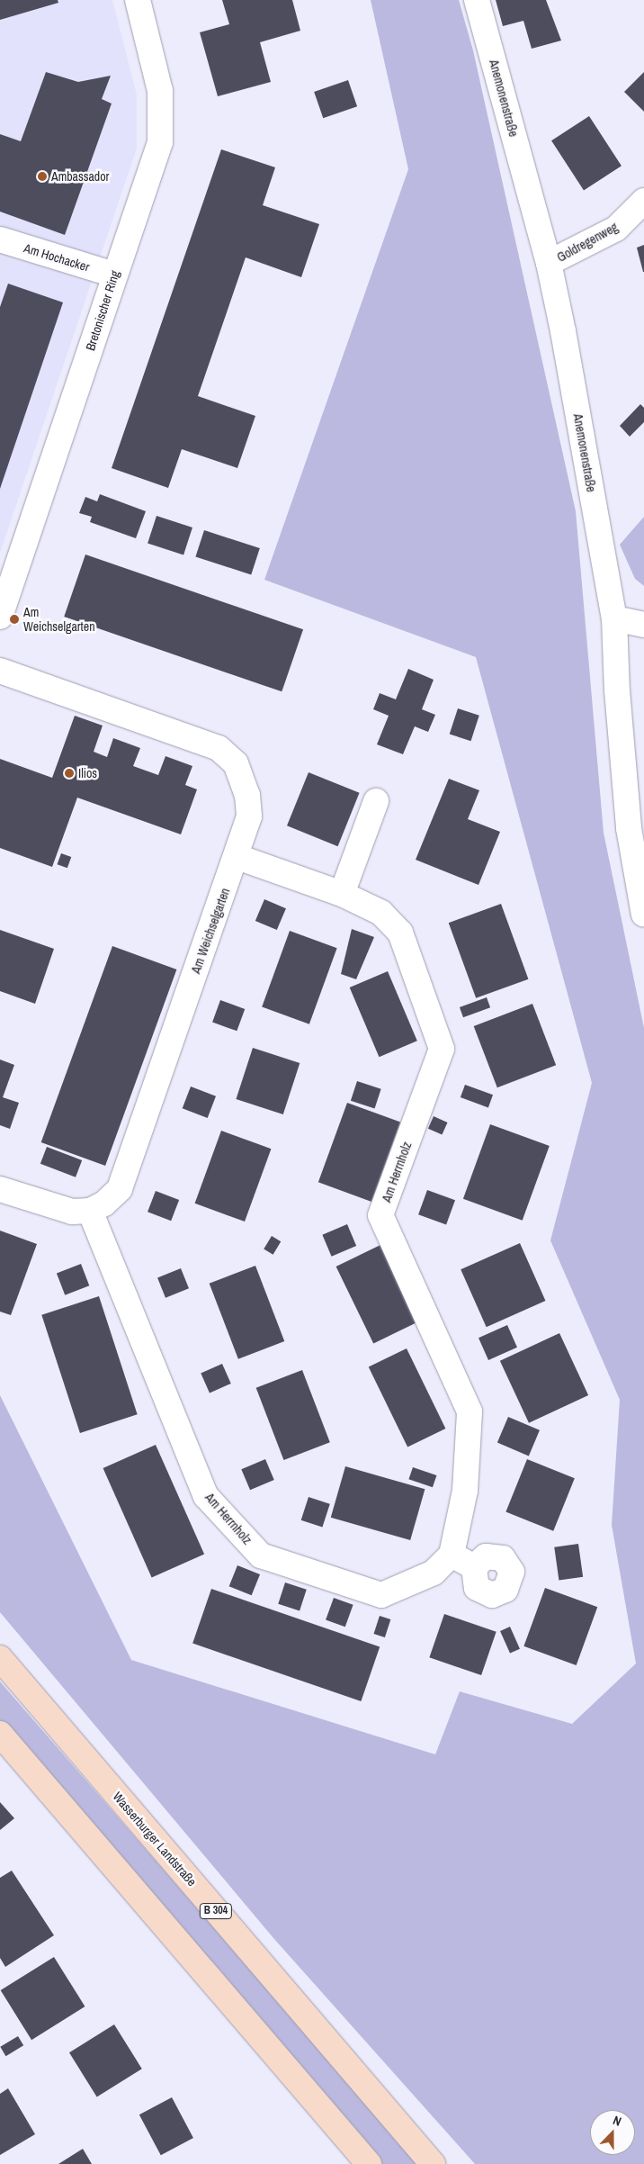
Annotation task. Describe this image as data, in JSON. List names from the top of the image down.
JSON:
{
  "streets": {
    "main road": ["Wasserburger Landstraße", "B 304"],
    "street": [
      "Anemonenstraße",
      "Goldregenweg",
      "Am Hochacker",
      "Bretonischer Ring",
      "Am Weichselgarten",
      "Am Herrnholz"
    ]
  },
  "crossings": [
    ["Anemonenstraße", "Goldregenweg"],
    ["Am Hochacker", "Bretonischer Ring"],
    ["Am Weichselgarten", "Am Herrnholz"]
  ],
  "places": ["Ambassador", "Am Weichselgarten", "Ilios"],
  "north": "top"
}
